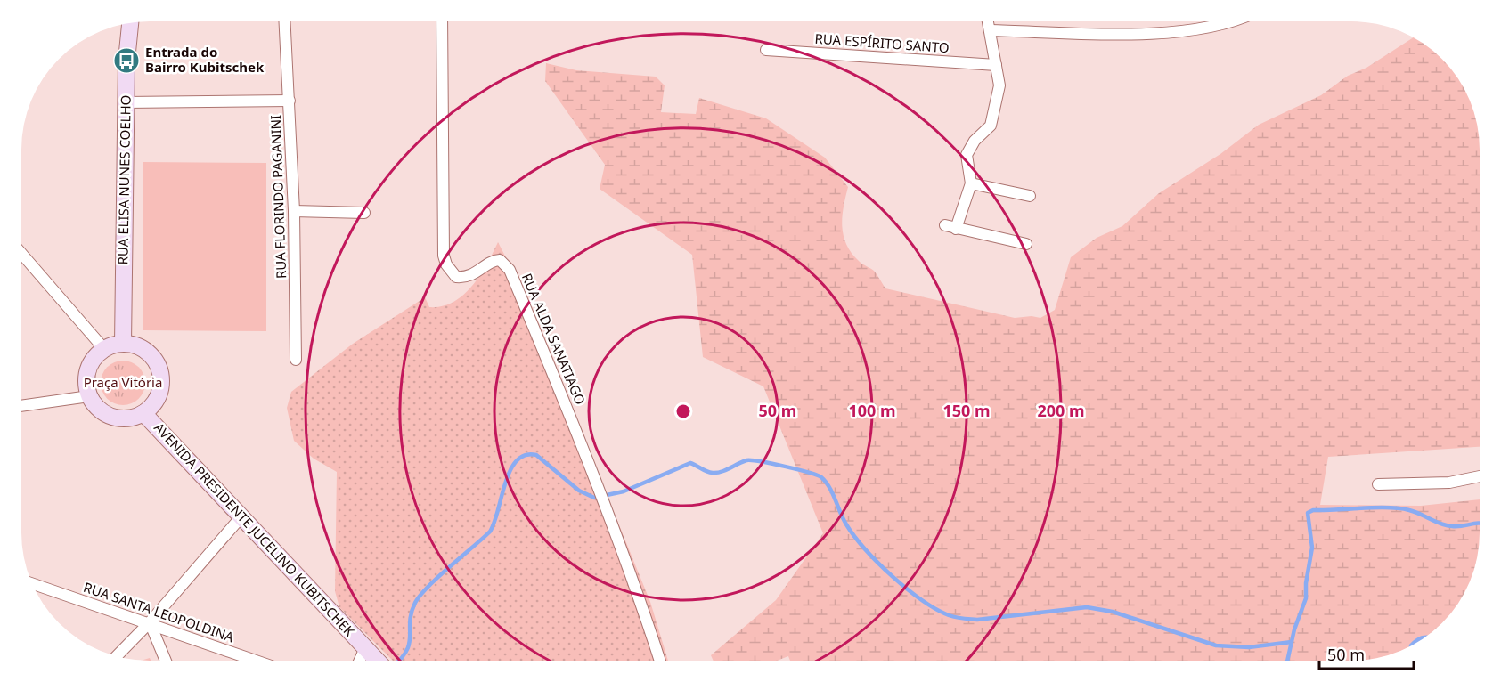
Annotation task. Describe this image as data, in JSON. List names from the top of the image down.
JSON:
{
  "streets": {
    "street": [
      "RUA ESPÍRITO SANTO",
      "RUA ELISA NUNES COELHO",
      "RUA FLORINDO PAGANINI",
      "RUA ALDA SANATIAGO",
      "AVENIDA PRESIDENTE JUCELINO KUBITSCHEK",
      "RUA SANTA LEOPOLDINA"
    ]
  },
  "crossings": [
    ["RUA ELISA NUNES COELHO", "RUA FLORINDO PAGANINI"],
    ["RUA ELISA NUNES COELHO", "AVENIDA PRESIDENTE JUCELINO KUBITSCHEK"]
  ],
  "parks": ["Praça Vitória"],
  "places": {
    "bus stop": ["Entrada do Bairro Kubitschek"]
  },
  "scale_bar": "50 m",
  "rings": [
    "50 m",
    "100 m",
    "150 m",
    "200 m"
  ]
}
